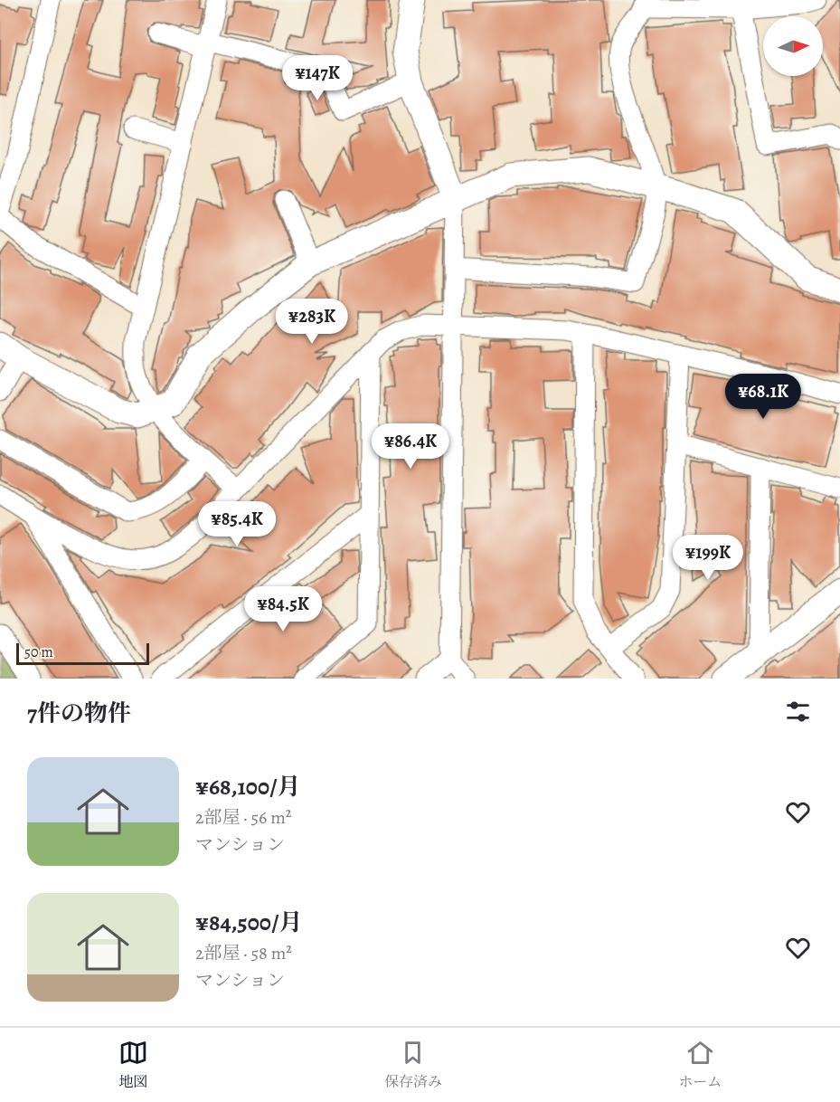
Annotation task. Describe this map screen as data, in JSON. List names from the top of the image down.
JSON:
{
  "scale_bar": "50 m",
  "north": "right",
  "page": {
    "price": [
      "¥147K",
      "¥283K",
      "¥68.1K",
      "¥86.4K",
      "¥85.4K",
      "¥199K",
      "¥84.5K"
    ],
    "scale": "50 m",
    "heading": "7件の物件",
    "list": [
      {
        "name": "¥68,100/月",
        "note": "2部屋 · 56 m² · マンション"
      },
      {
        "name": "¥84,500/月",
        "note": "2部屋 · 58 m² · マンション"
      }
    ],
    "tabs": ["地図", "保存済み", "ホーム"]
  }
}
